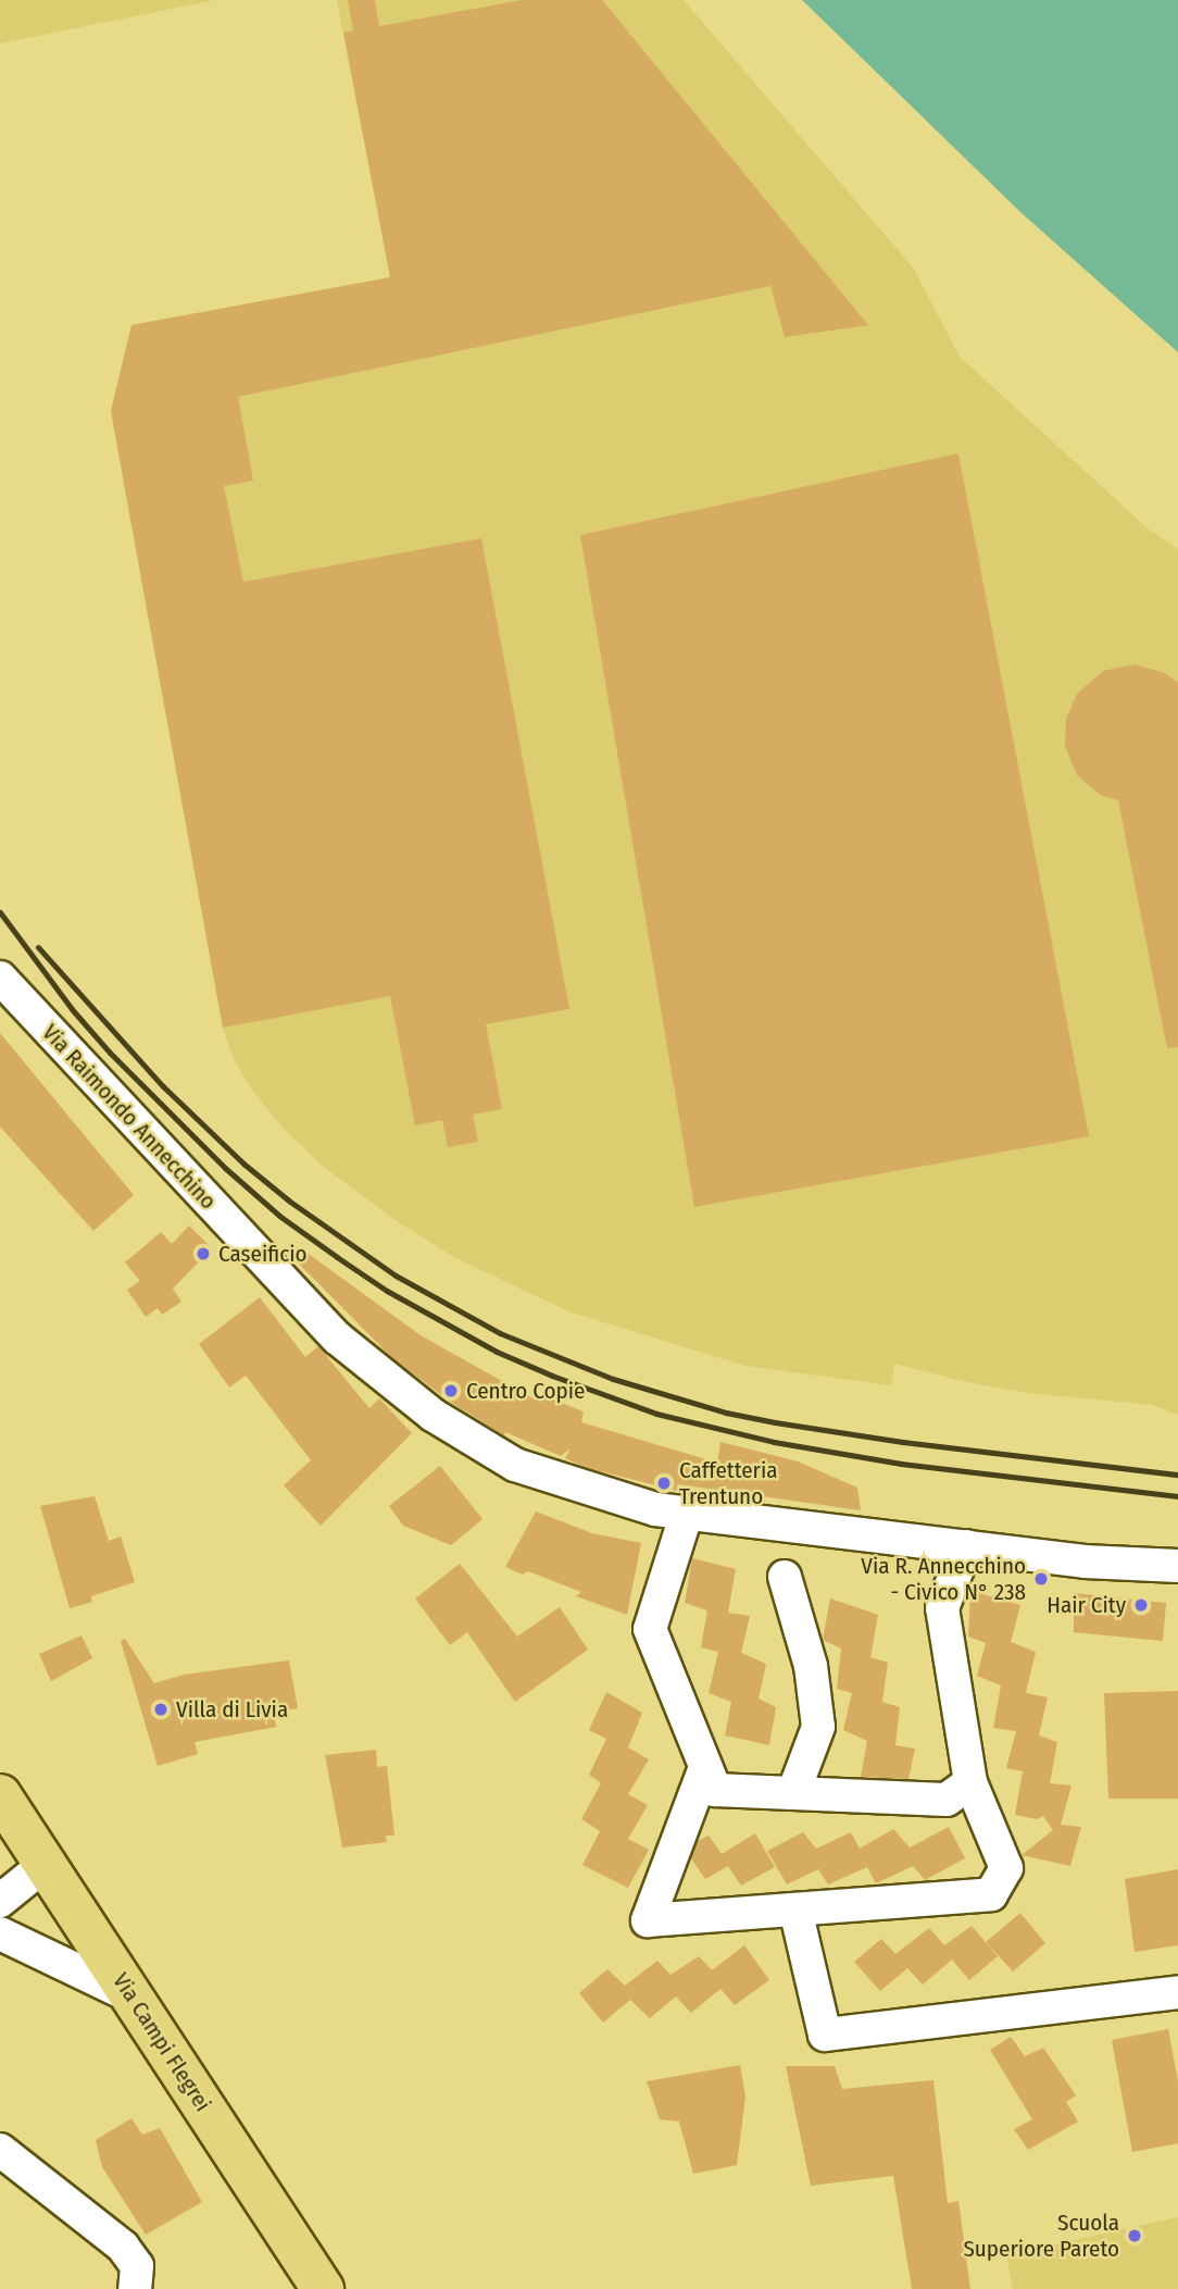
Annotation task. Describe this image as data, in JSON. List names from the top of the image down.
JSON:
{
  "streets": {
    "main road": ["Via Campi Flegrei"],
    "street": ["Via Raimondo Annecchino"]
  },
  "places": [
    "Caseificio",
    "Centro Copie",
    "Caffetteria Trentuno",
    "Via R. Annecchino - Civico N° 238",
    "Hair City",
    "Villa di Livia",
    "Scuola Superiore Pareto"
  ]
}
